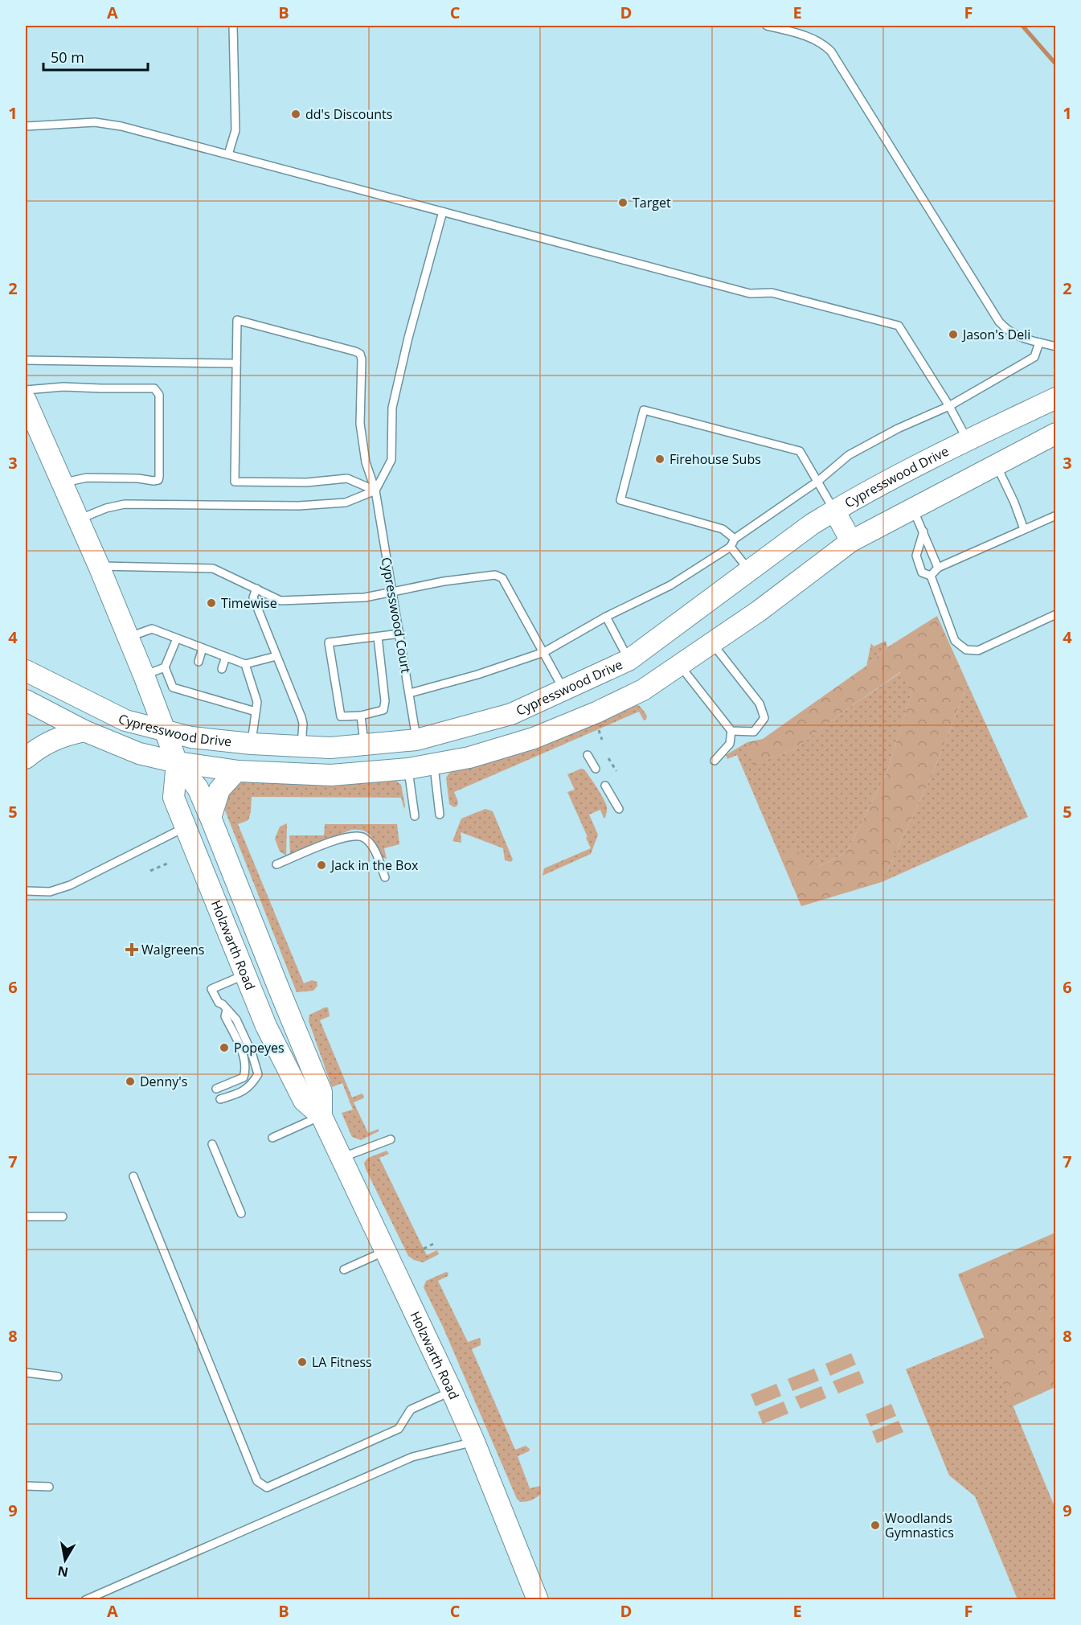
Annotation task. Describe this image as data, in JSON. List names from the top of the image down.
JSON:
{
  "streets": {
    "main road": ["Cypresswood Drive", "Holzwarth Road"],
    "lane": ["Cypresswood Court"]
  },
  "crossings": [
    ["Cypresswood Drive", "Cypresswood Court"],
    ["Cypresswood Drive", "Holzwarth Road"]
  ],
  "places": {
    "other": [
      "dd's Discounts",
      "Target",
      "Jason's Deli",
      "Firehouse Subs",
      "Timewise",
      "Jack in the Box",
      "Popeyes",
      "Denny's",
      "LA Fitness",
      "Woodlands Gymnastics"
    ],
    "health": ["Walgreens"]
  },
  "scale_bar": "50 m",
  "north": "bottom",
  "grid": {
    "columns": [
      "A",
      "B",
      "C",
      "D",
      "E",
      "F"
    ],
    "rows": [
      "1",
      "2",
      "3",
      "4",
      "5",
      "6",
      "7",
      "8",
      "9"
    ]
  }
}
